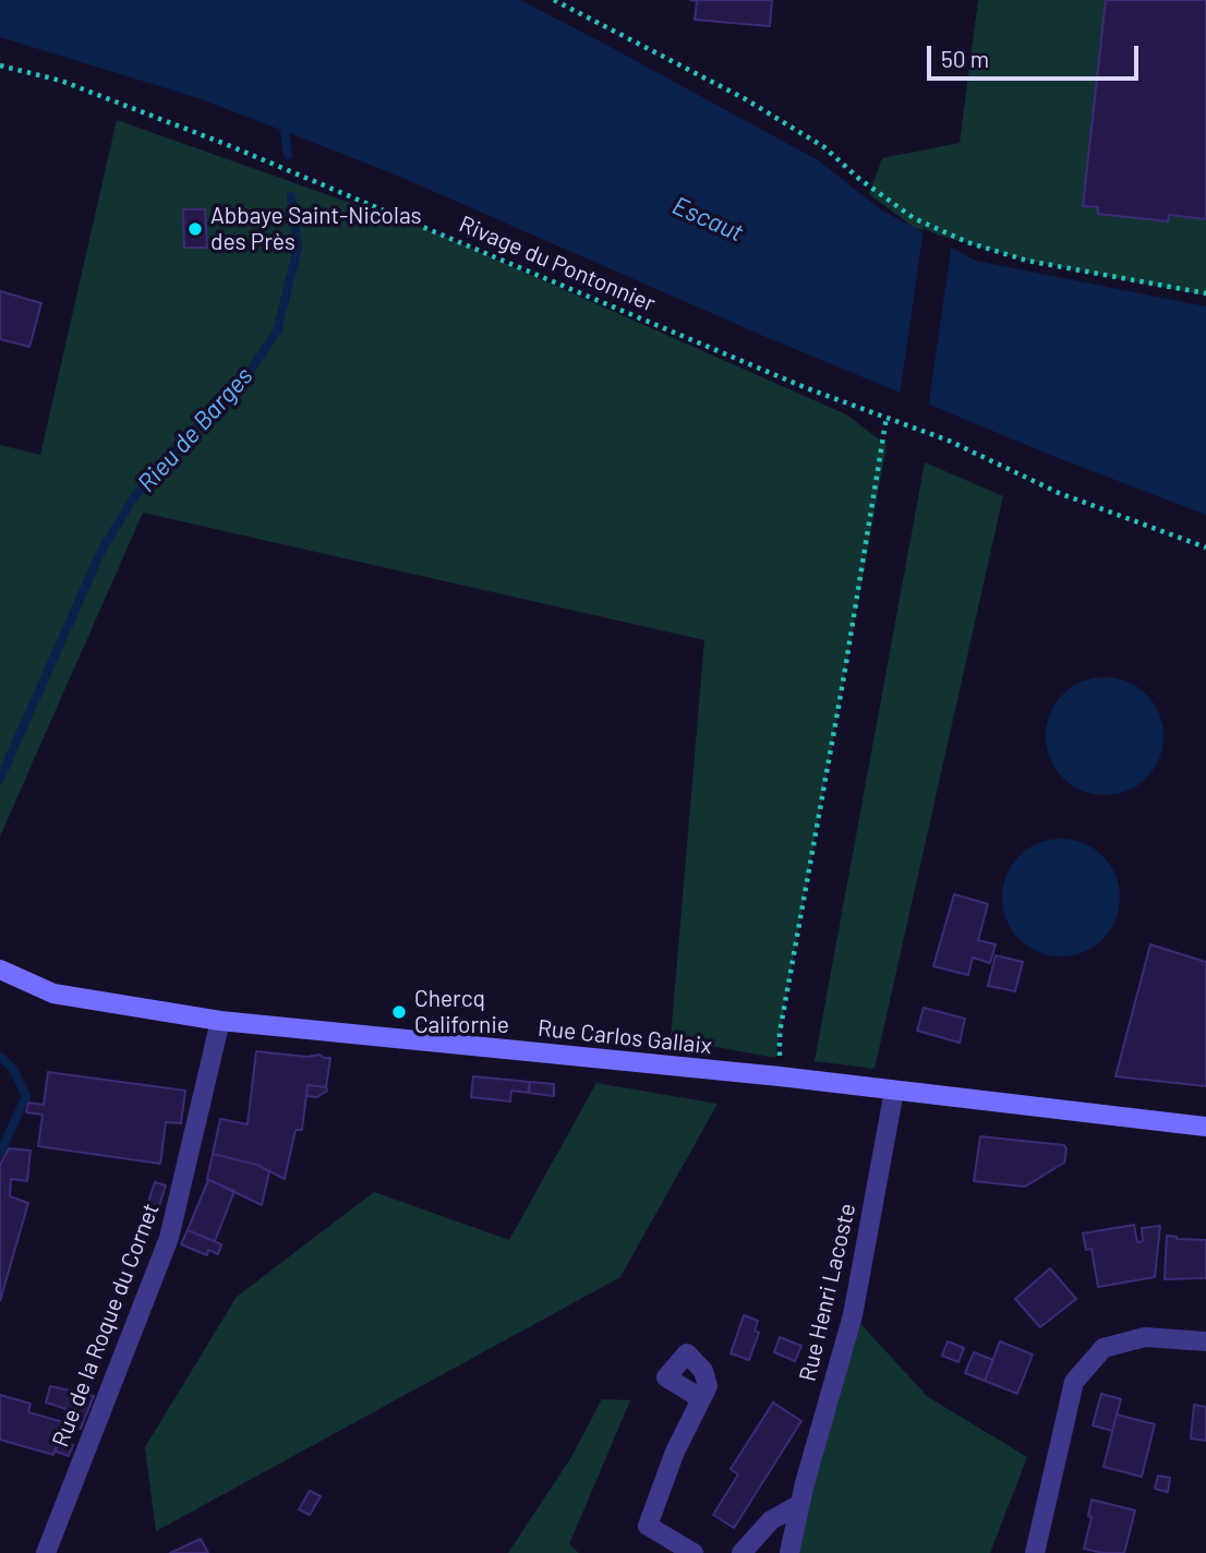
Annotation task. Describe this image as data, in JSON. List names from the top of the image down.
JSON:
{
  "streets": {
    "main road": ["Rue Carlos Gallaix"],
    "street": ["Rue Henri Lacoste", "Rue de la Roque du Cornet"],
    "path": ["Rivage du Pontonnier"]
  },
  "crossings": [
    ["Rue Carlos Gallaix", "Rue Henri Lacoste"],
    ["Rue Carlos Gallaix", "Rue de la Roque du Cornet"]
  ],
  "water": ["Escaut", "Rieu de Barges"],
  "places": ["Abbaye Saint-Nicolas des Près", "Chercq Californie"],
  "scale_bar": "50 m"
}
